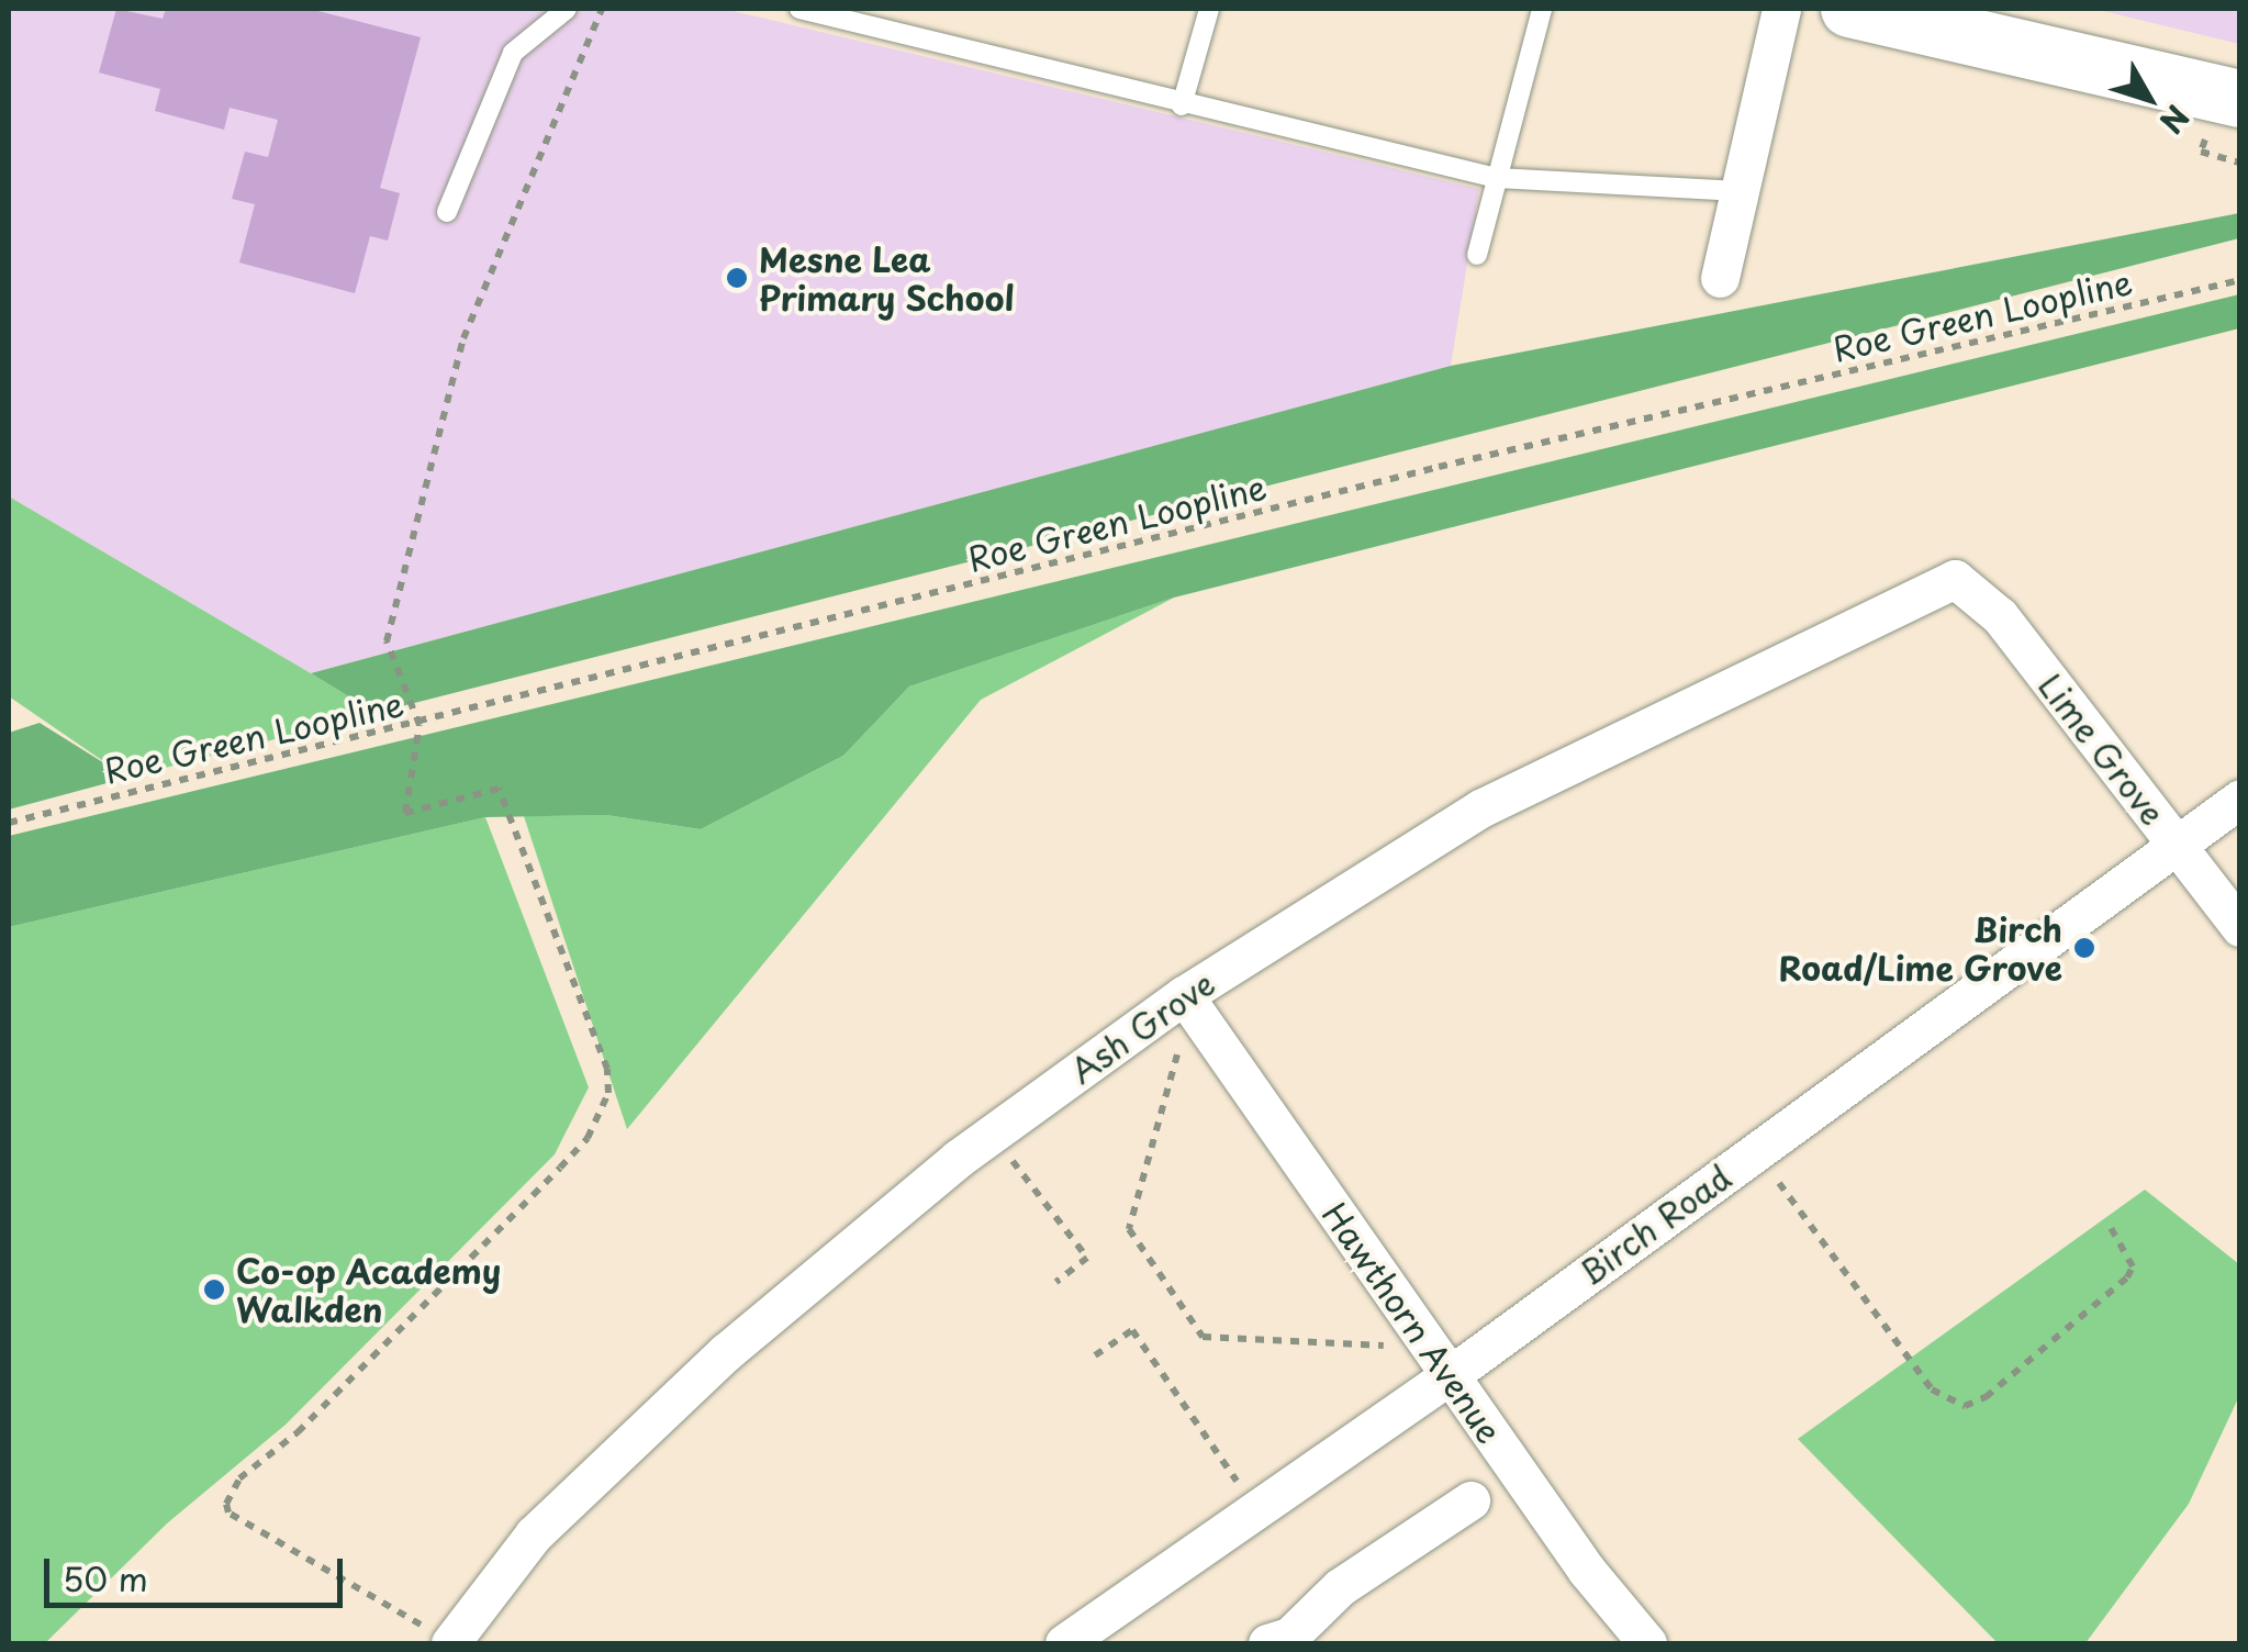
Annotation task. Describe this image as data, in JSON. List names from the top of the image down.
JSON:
{
  "streets": {
    "street": [
      "Lime Grove",
      "Ash Grove",
      "Birch Road",
      "Hawthorn Avenue"
    ],
    "path": ["Roe Green Loopline"]
  },
  "crossings": [
    ["Lime Grove", "Ash Grove"],
    ["Lime Grove", "Birch Road"],
    ["Ash Grove", "Hawthorn Avenue"],
    ["Birch Road", "Hawthorn Avenue"]
  ],
  "places": ["Mesne Lea Primary School", "Birch Road/Lime Grove", "Co-op Academy Walkden"],
  "scale_bar": "50 m",
  "north": "bottom right"
}
